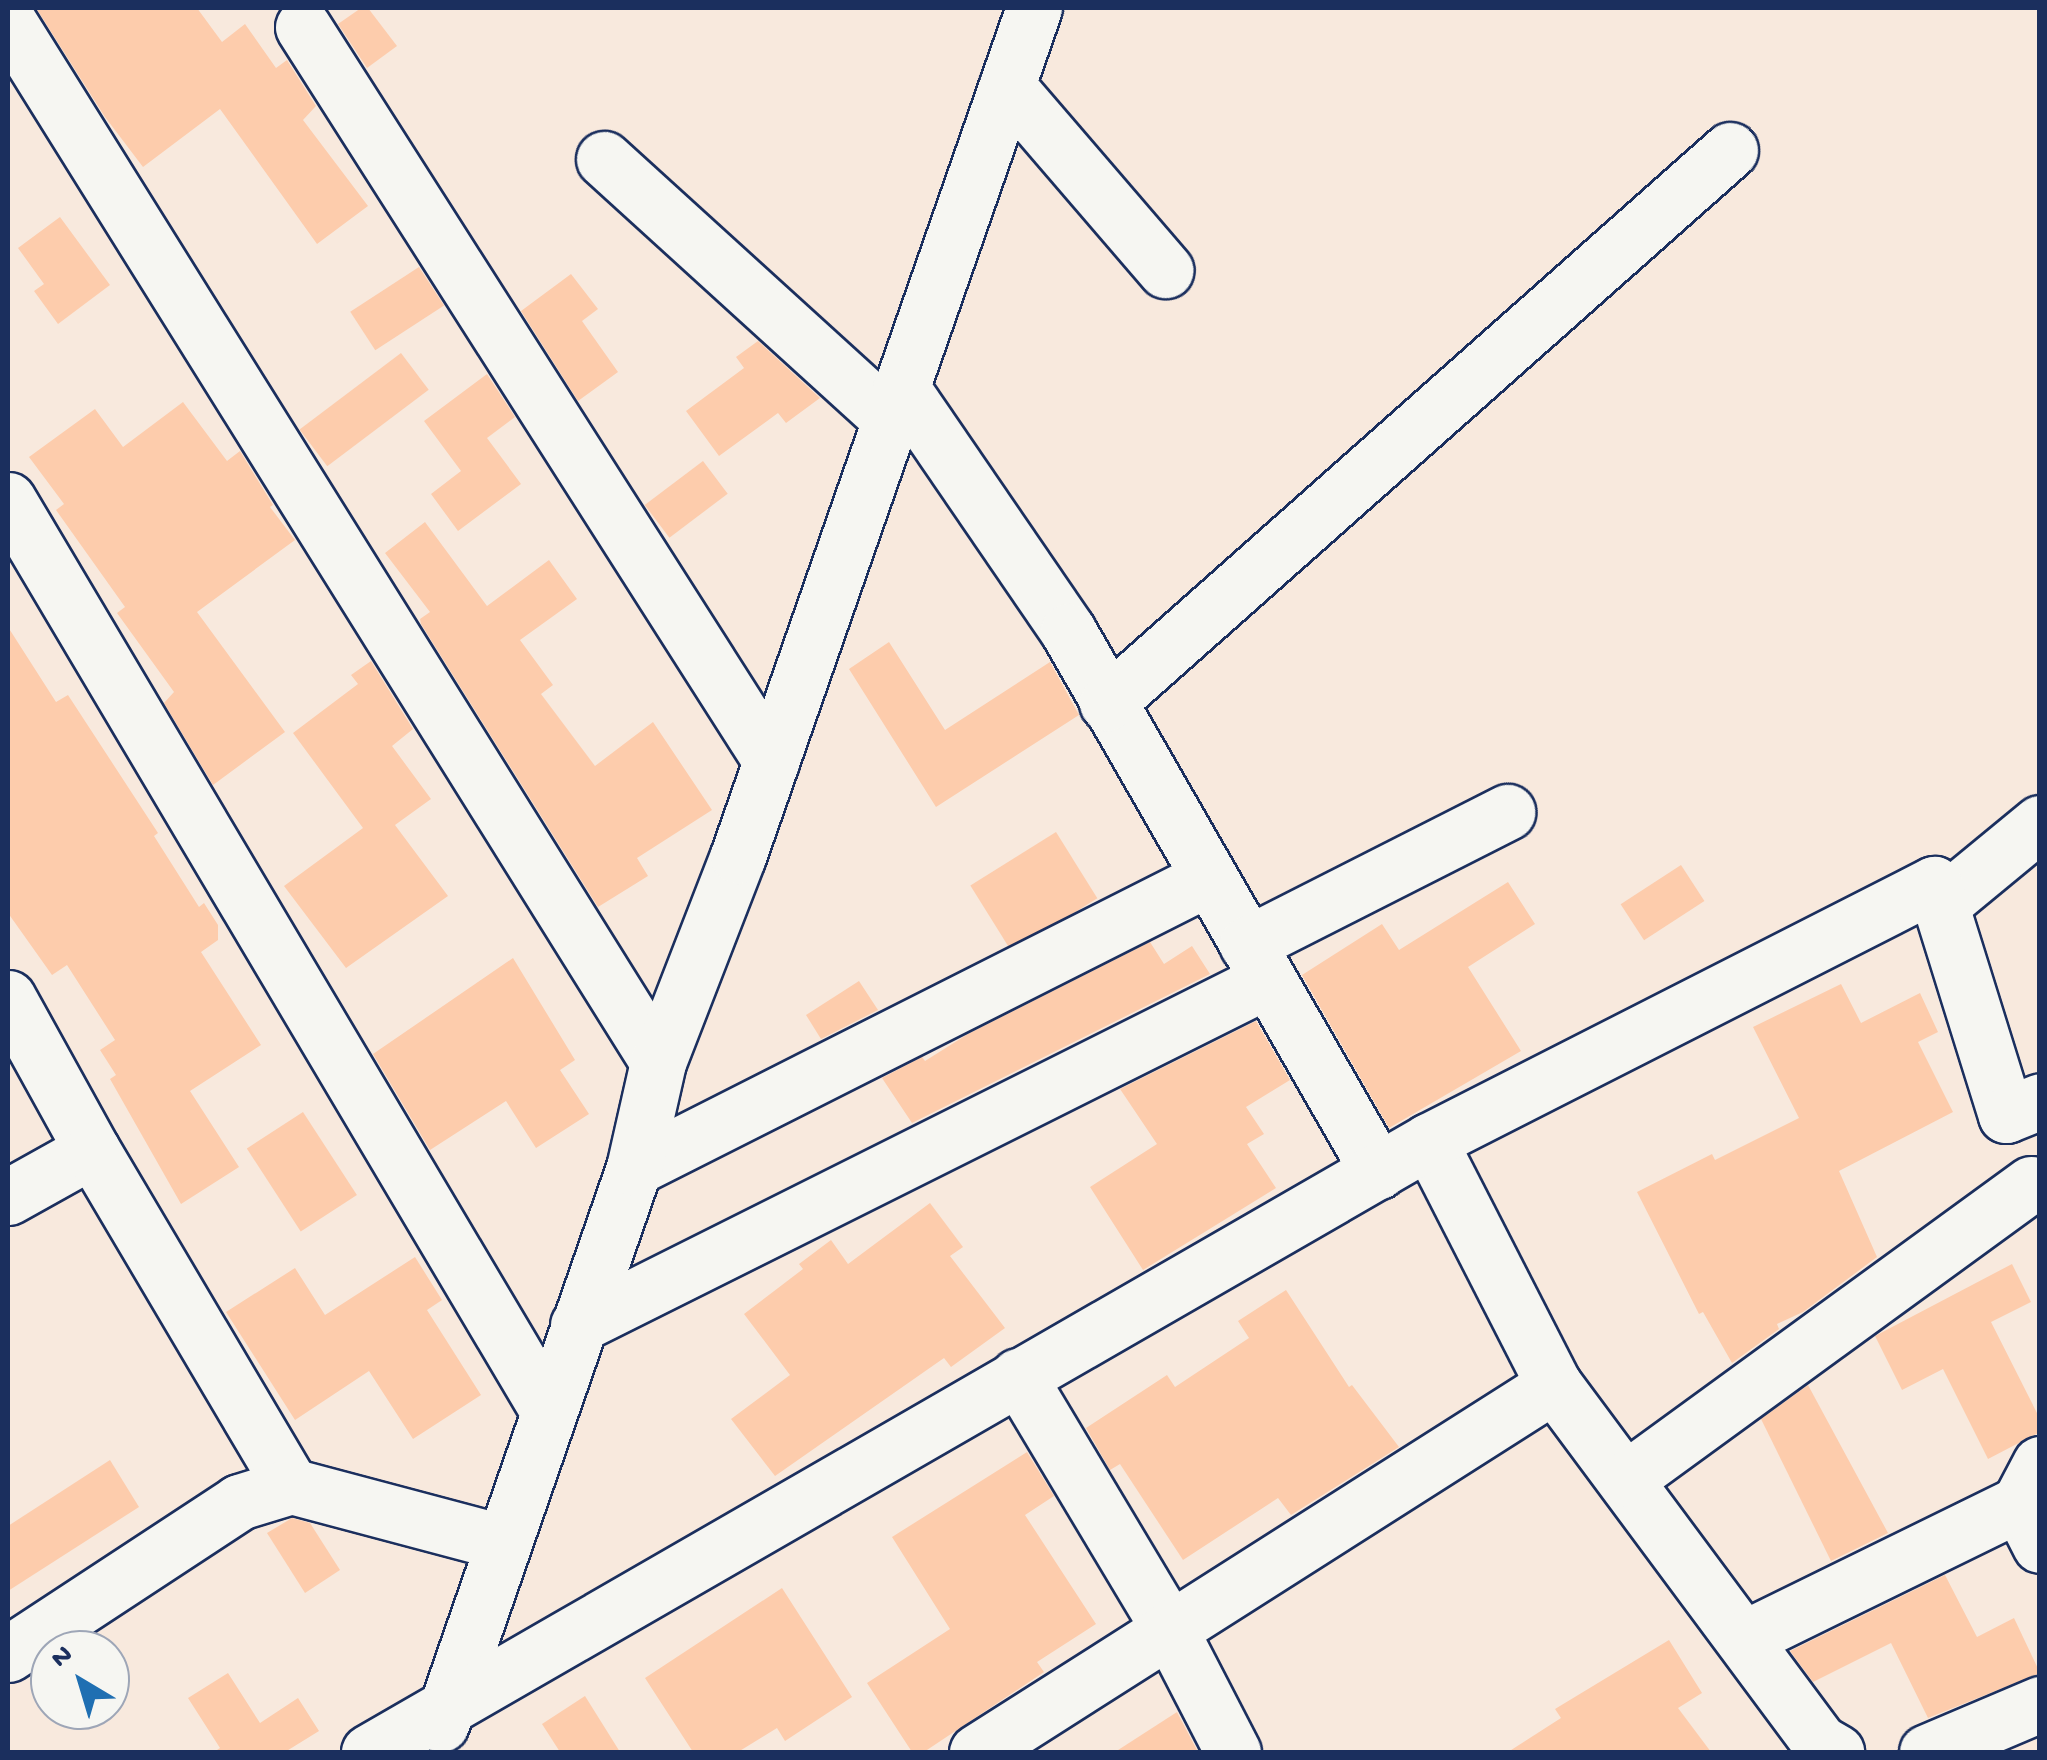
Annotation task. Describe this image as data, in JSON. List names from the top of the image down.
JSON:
{
  "north": "top left"
}
